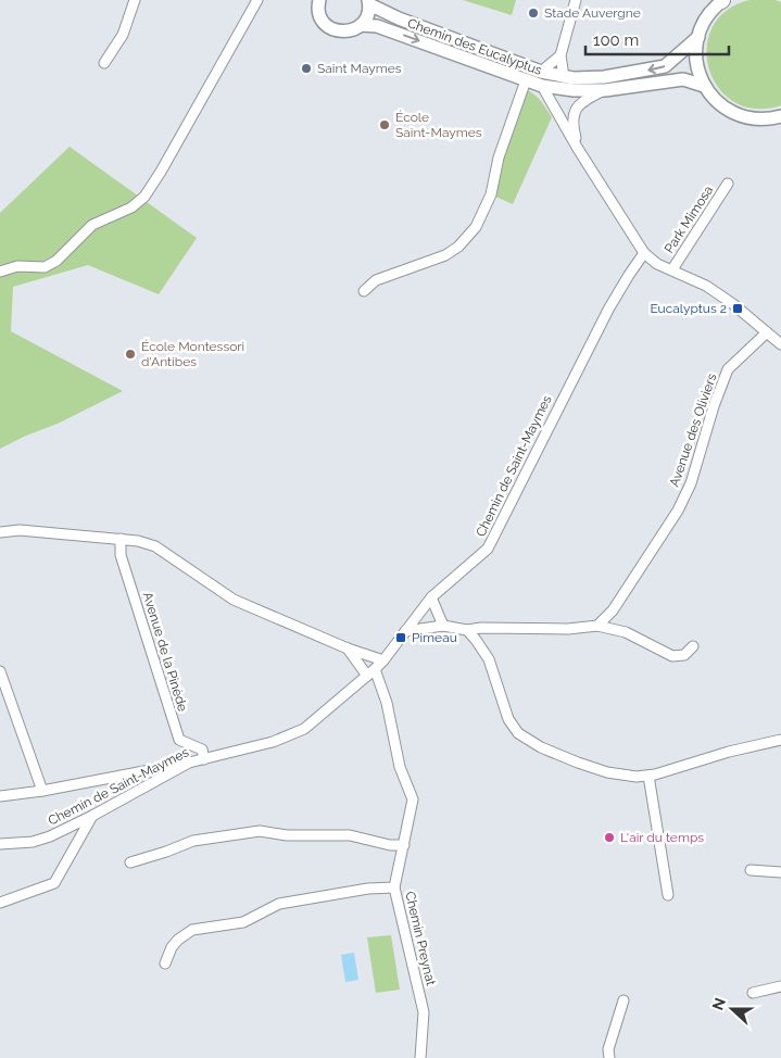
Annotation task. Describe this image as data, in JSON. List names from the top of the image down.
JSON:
{
  "streets": {
    "main road": ["Chemin des Eucalyptus"],
    "street": [
      "Park Mimosa",
      "Avenue des Oliviers",
      "Chemin de Saint-Maymes",
      "Avenue de la Pinède",
      "Chemin Preynat"
    ]
  },
  "crossings": [
    ["Chemin des Eucalyptus", "Park Mimosa"],
    ["Chemin des Eucalyptus", "Avenue des Oliviers"],
    ["Chemin des Eucalyptus", "Chemin de Saint-Maymes"],
    ["Chemin de Saint-Maymes", "Avenue de la Pinède"],
    ["Chemin de Saint-Maymes", "Chemin Preynat"]
  ],
  "places": {
    "other": [
      "Stade Auvergne",
      "Saint Maymes",
      "École Saint-Maymes",
      "École Montessori d'Antibes",
      "L'air du temps"
    ],
    "transit": ["Eucalyptus 2", "Pimeau"]
  },
  "scale_bar": "100 m",
  "north": "left"
}
